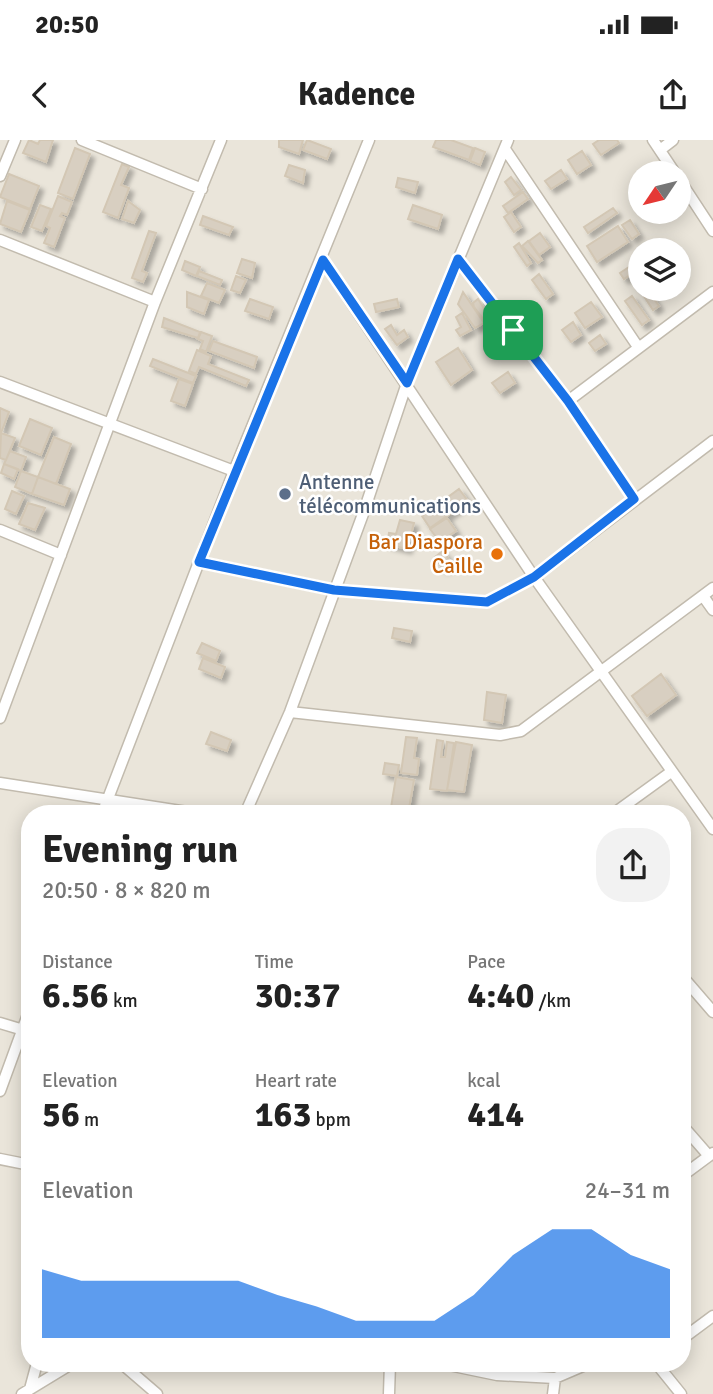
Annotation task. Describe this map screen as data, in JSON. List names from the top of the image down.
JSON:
{
  "places": ["Antenne télécommunications", "Bar Diaspora Caille"],
  "north": "bottom left",
  "page": {
    "status": "20:50",
    "header": "Kadence",
    "heading": ["Evening run", "20:50 · 8 × 820 m"],
    "stats": [
      ["Distance", "6.56 km"],
      ["Time", "30:37"],
      ["Pace", "4:40 /km"],
      ["Elevation", "56 m"],
      ["Heart rate", "163 bpm"],
      ["kcal", "414"]
    ],
    "chart": ["Elevation", "24–31 m"]
  }
}
